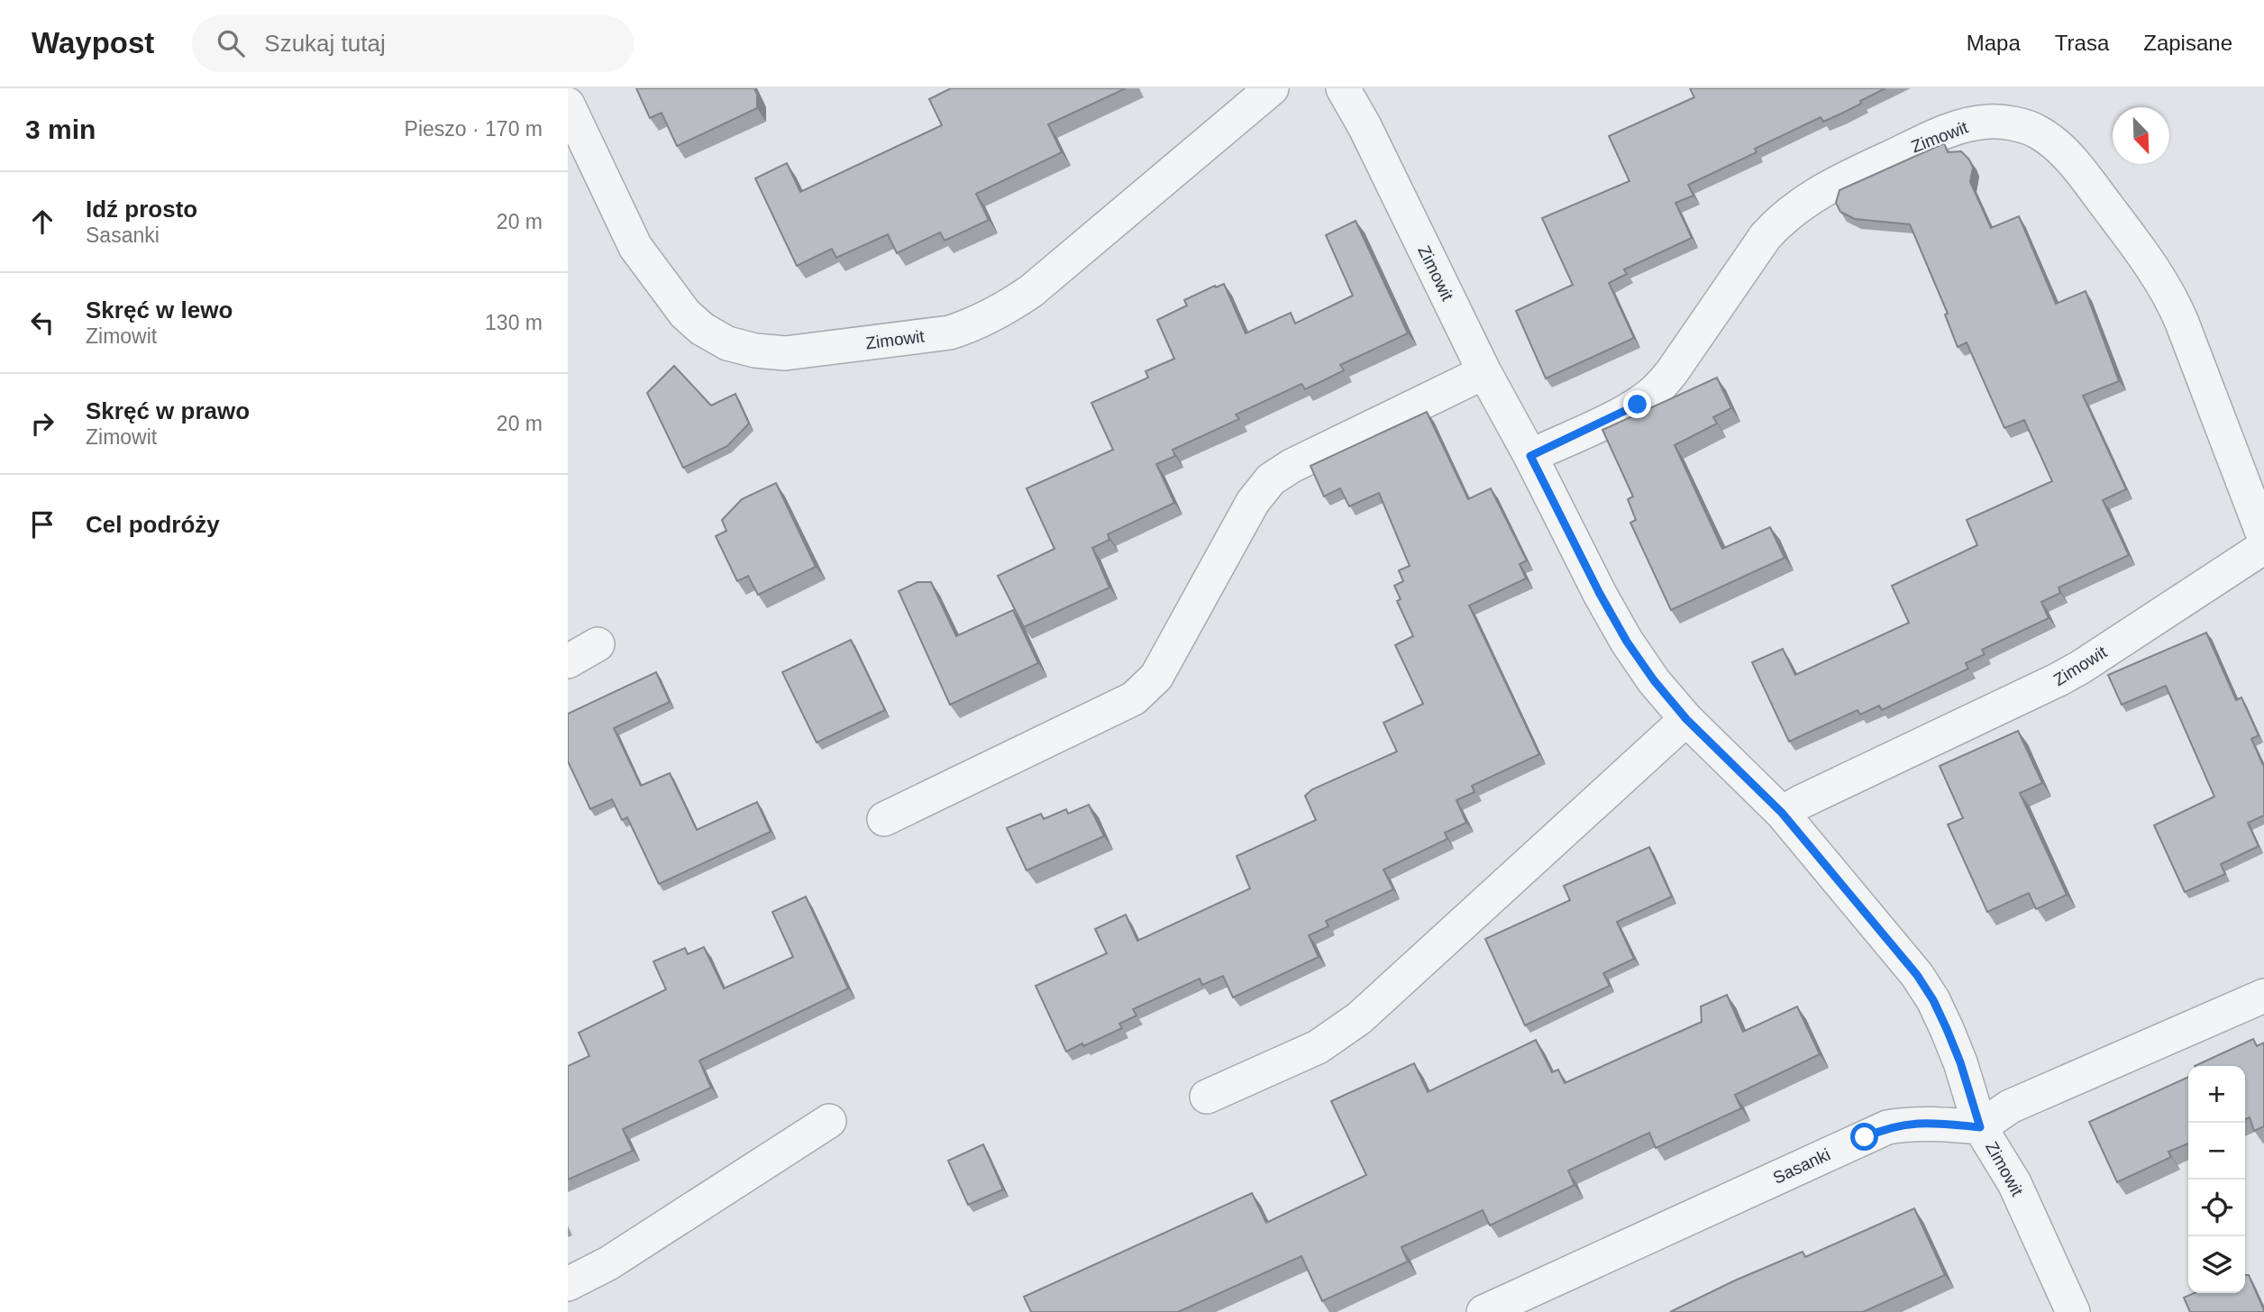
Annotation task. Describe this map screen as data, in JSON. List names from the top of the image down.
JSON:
{
  "streets": {
    "street": ["Zimowit", "Sasanki"]
  },
  "crossings": [
    ["Zimowit", "Sasanki"]
  ],
  "north": "bottom right",
  "page": {
    "header": "Waypost",
    "search": "Szukaj tutaj",
    "nav": ["Mapa", "Trasa", "Zapisane"],
    "heading": ["3 min", "Pieszo · 170 m"],
    "list": [
      ["Idź prosto", "Sasanki", "20 m"],
      ["Skręć w lewo", "Zimowit", "130 m"],
      ["Skręć w prawo", "Zimowit", "20 m"],
      "Cel podróży"
    ],
    "map_buttons": ["+", "−"]
  }
}
